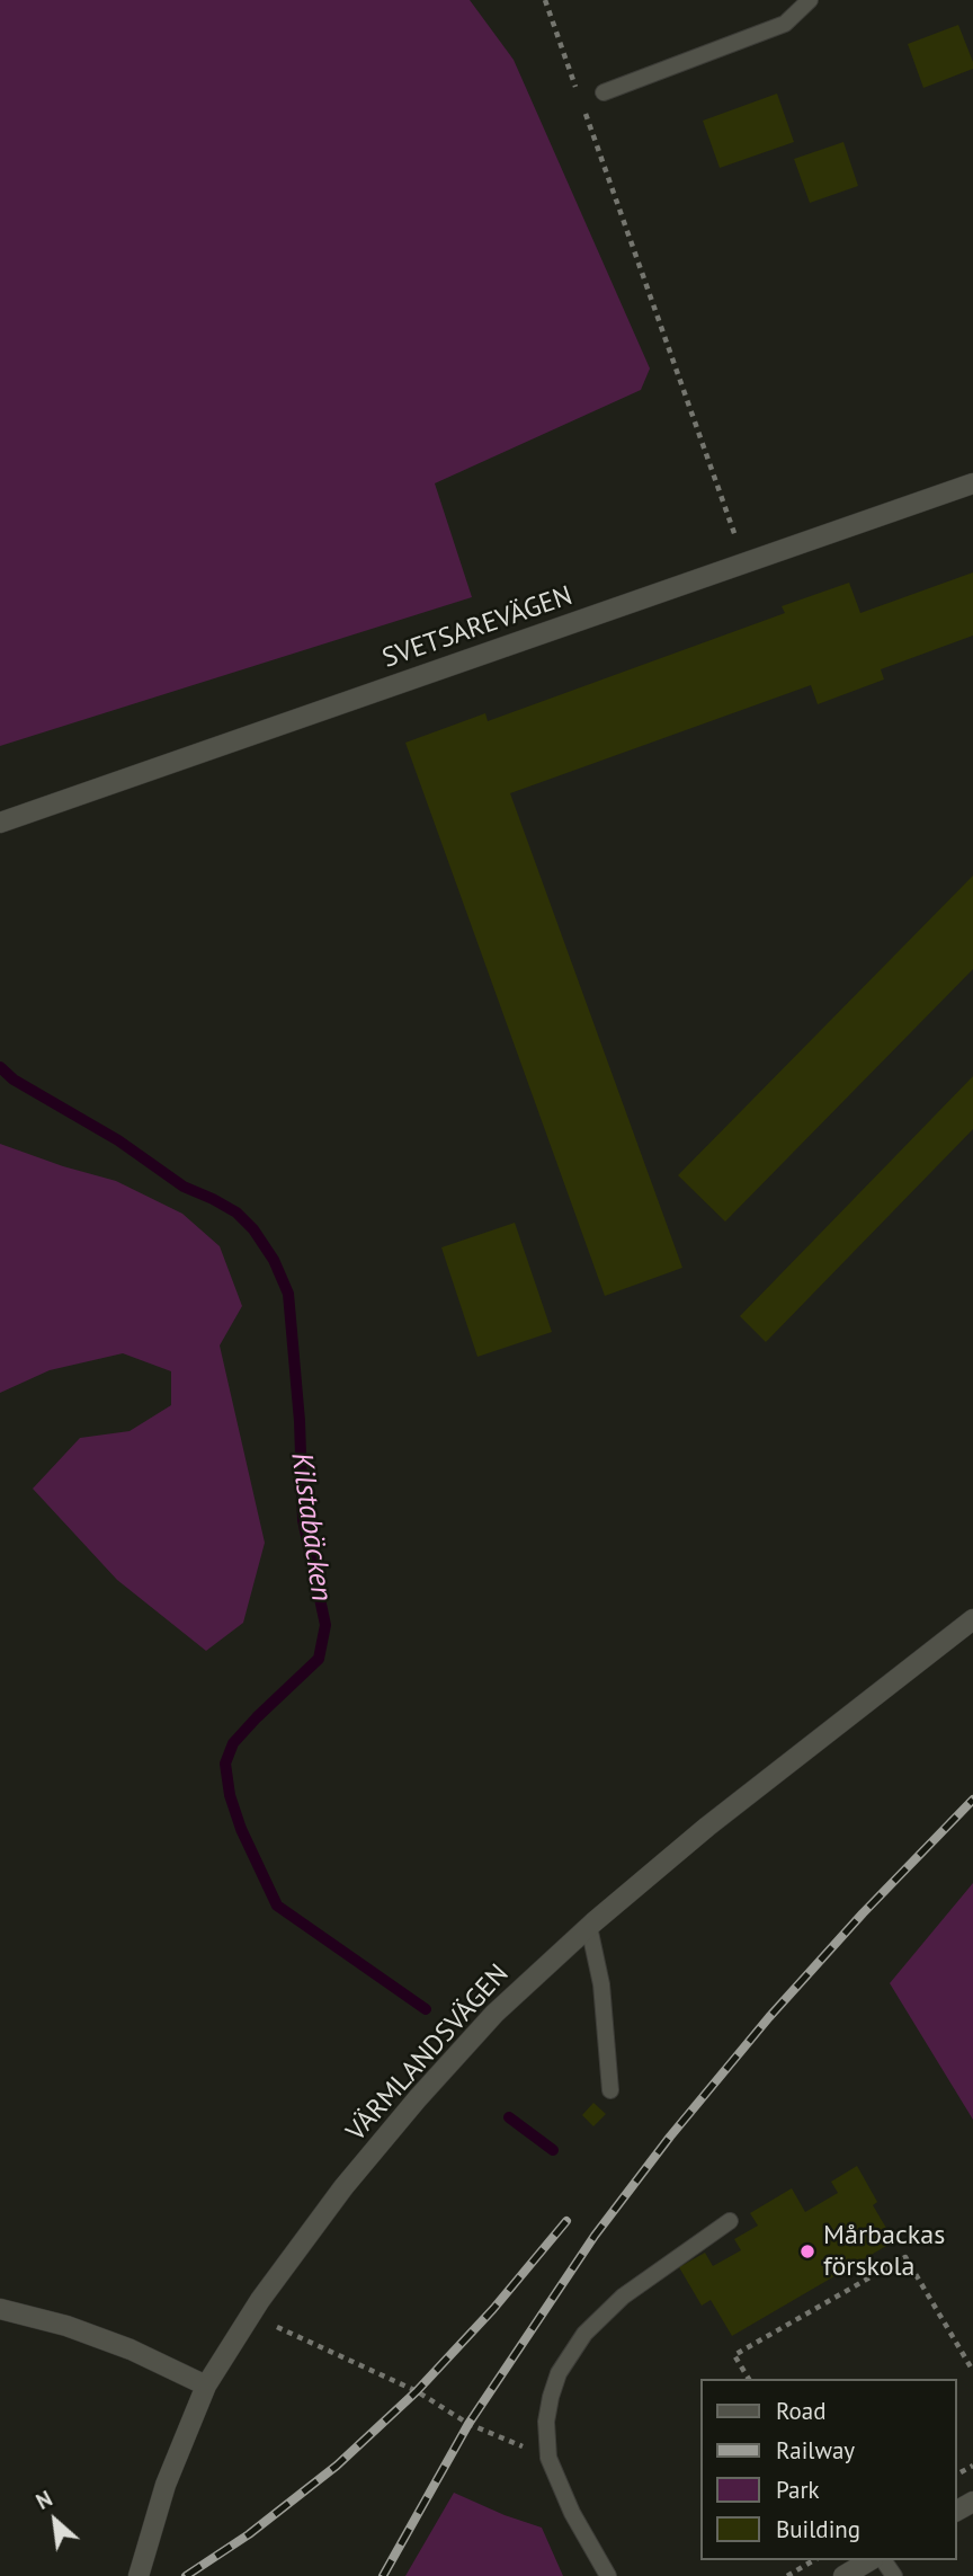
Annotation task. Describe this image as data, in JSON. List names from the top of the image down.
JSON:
{
  "streets": {
    "street": ["SVETSAREVÄGEN", "VÄRMLANDSVÄGEN"]
  },
  "water": ["Kilstabäcken"],
  "places": ["Mårbackas förskola"],
  "legend": [
    "Road",
    "Railway",
    "Park",
    "Building"
  ],
  "north": "top left"
}
